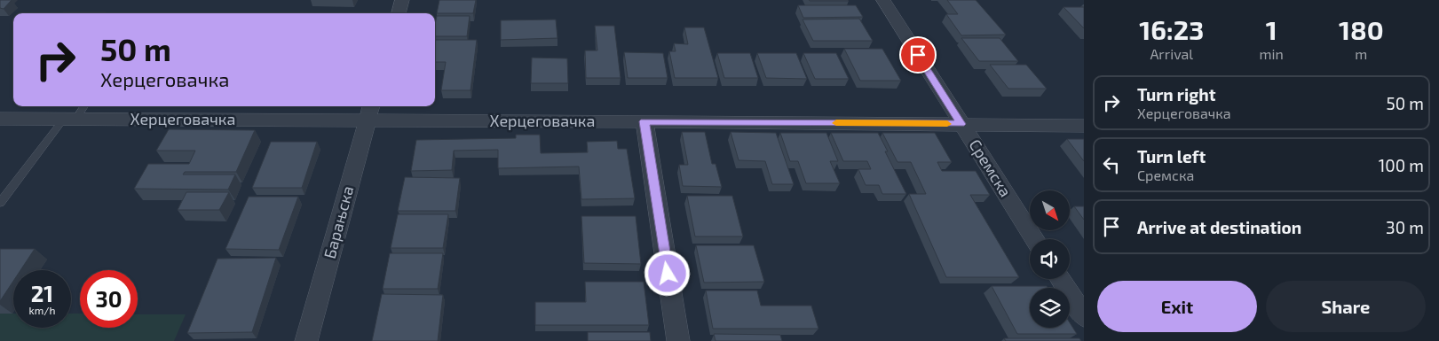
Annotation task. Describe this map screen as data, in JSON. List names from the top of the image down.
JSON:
{
  "streets": {
    "street": ["Херцеговачка", "Сремска", "Барањска"]
  },
  "crossings": [
    ["Херцеговачка", "Сремска"],
    ["Херцеговачка", "Барањска"]
  ],
  "north": "bottom right",
  "page": {
    "eta": [
      "16:23",
      "Arrival",
      "1",
      "min",
      "180",
      "m"
    ],
    "turn": ["50 m", "Херцеговачка"],
    "list": [
      {
        "name": "Turn right",
        "note": "Херцеговачка",
        "value": "50 m"
      },
      {
        "name": "Turn left",
        "note": "Сремска",
        "value": "100 m"
      },
      {
        "name": "Arrive at destination",
        "value": "30 m"
      }
    ],
    "speed": "21 km/h",
    "limit": "30",
    "buttons": ["Exit", "Share"]
  }
}
